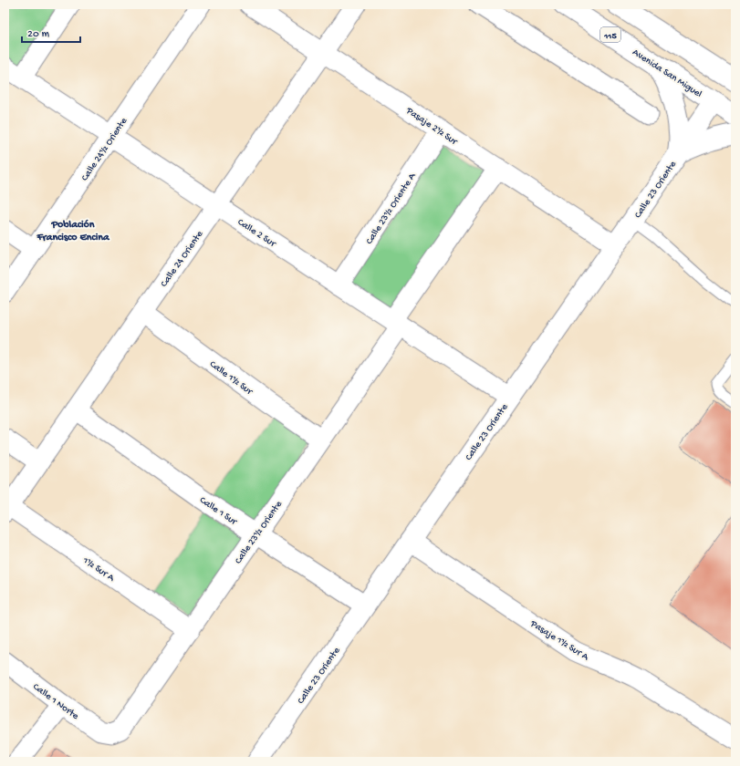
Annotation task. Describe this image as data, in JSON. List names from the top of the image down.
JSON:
{
  "streets": {
    "main road": ["115", "Avenida San Miguel", "Calle 23 Oriente"],
    "street": [
      "Pasaje 2½ Sur",
      "Calle 24½ Oriente",
      "Calle 23½ Oriente A",
      "Calle 2 Sur",
      "Calle 24 Oriente",
      "Calle 1½ Sur",
      "Calle 1 Sur",
      "Calle 23½ Oriente",
      "1½ Sur A",
      "Pasaje 1½ Sur A",
      "Calle 1 Norte"
    ]
  },
  "crossings": [
    ["Avenida San Miguel", "Calle 23 Oriente"],
    ["Pasaje 2½ Sur", "Calle 23 Oriente"],
    ["Pasaje 2½ Sur", "Calle 23½ Oriente A"],
    ["Pasaje 2½ Sur", "Calle 24 Oriente"],
    ["Calle 24½ Oriente", "Calle 2 Sur"],
    ["Calle 23 Oriente", "Calle 2 Sur"],
    ["Calle 23 Oriente", "Calle 1 Sur"],
    ["Calle 23 Oriente", "Pasaje 1½ Sur A"],
    ["Calle 23½ Oriente A", "Calle 2 Sur"],
    ["Calle 2 Sur", "Calle 24 Oriente"],
    ["Calle 2 Sur", "Calle 23½ Oriente"],
    ["Calle 24 Oriente", "Calle 1½ Sur"],
    ["Calle 24 Oriente", "Calle 1 Sur"],
    ["Calle 24 Oriente", "1½ Sur A"],
    ["Calle 1½ Sur", "Calle 23½ Oriente"],
    ["Calle 1 Sur", "Calle 23½ Oriente"],
    ["Calle 23½ Oriente", "1½ Sur A"],
    ["Calle 23½ Oriente", "Calle 1 Norte"]
  ],
  "districts": ["Población Francisco Encina"],
  "scale_bar": "20 m"
}
